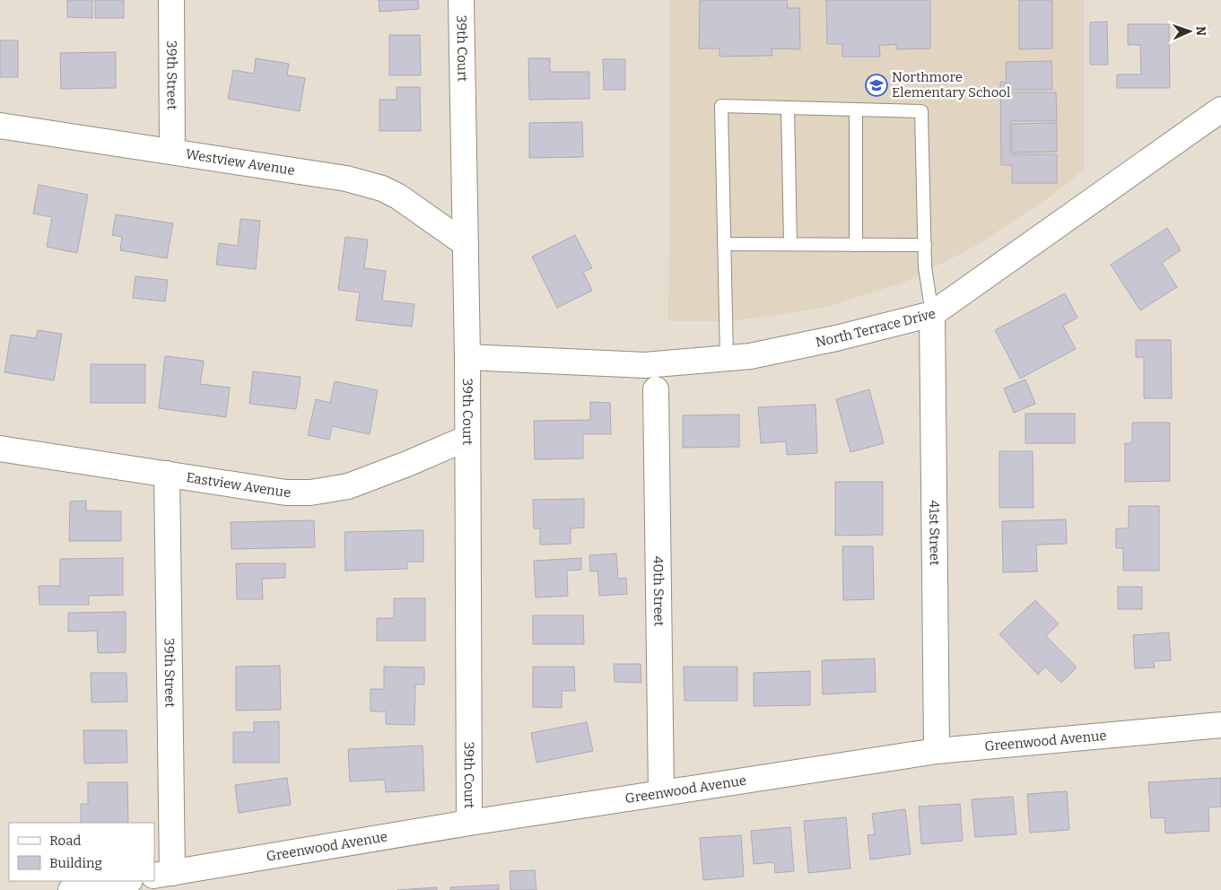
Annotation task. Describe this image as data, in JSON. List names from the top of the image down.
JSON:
{
  "streets": {
    "street": [
      "39th Court",
      "39th Street",
      "Westview Avenue",
      "North Terrace Drive",
      "Eastview Avenue",
      "41st Street",
      "40th Street",
      "Greenwood Avenue"
    ]
  },
  "crossings": [
    ["39th Court", "Westview Avenue"],
    ["39th Court", "North Terrace Drive"],
    ["39th Court", "Eastview Avenue"],
    ["39th Court", "Greenwood Avenue"],
    ["39th Street", "Westview Avenue"],
    ["39th Street", "Eastview Avenue"],
    ["39th Street", "Greenwood Avenue"],
    ["North Terrace Drive", "41st Street"],
    ["41st Street", "Greenwood Avenue"],
    ["40th Street", "Greenwood Avenue"]
  ],
  "places": {
    "school or university": ["Northmore Elementary School"]
  },
  "legend": ["Road", "Building"],
  "north": "right"
}
